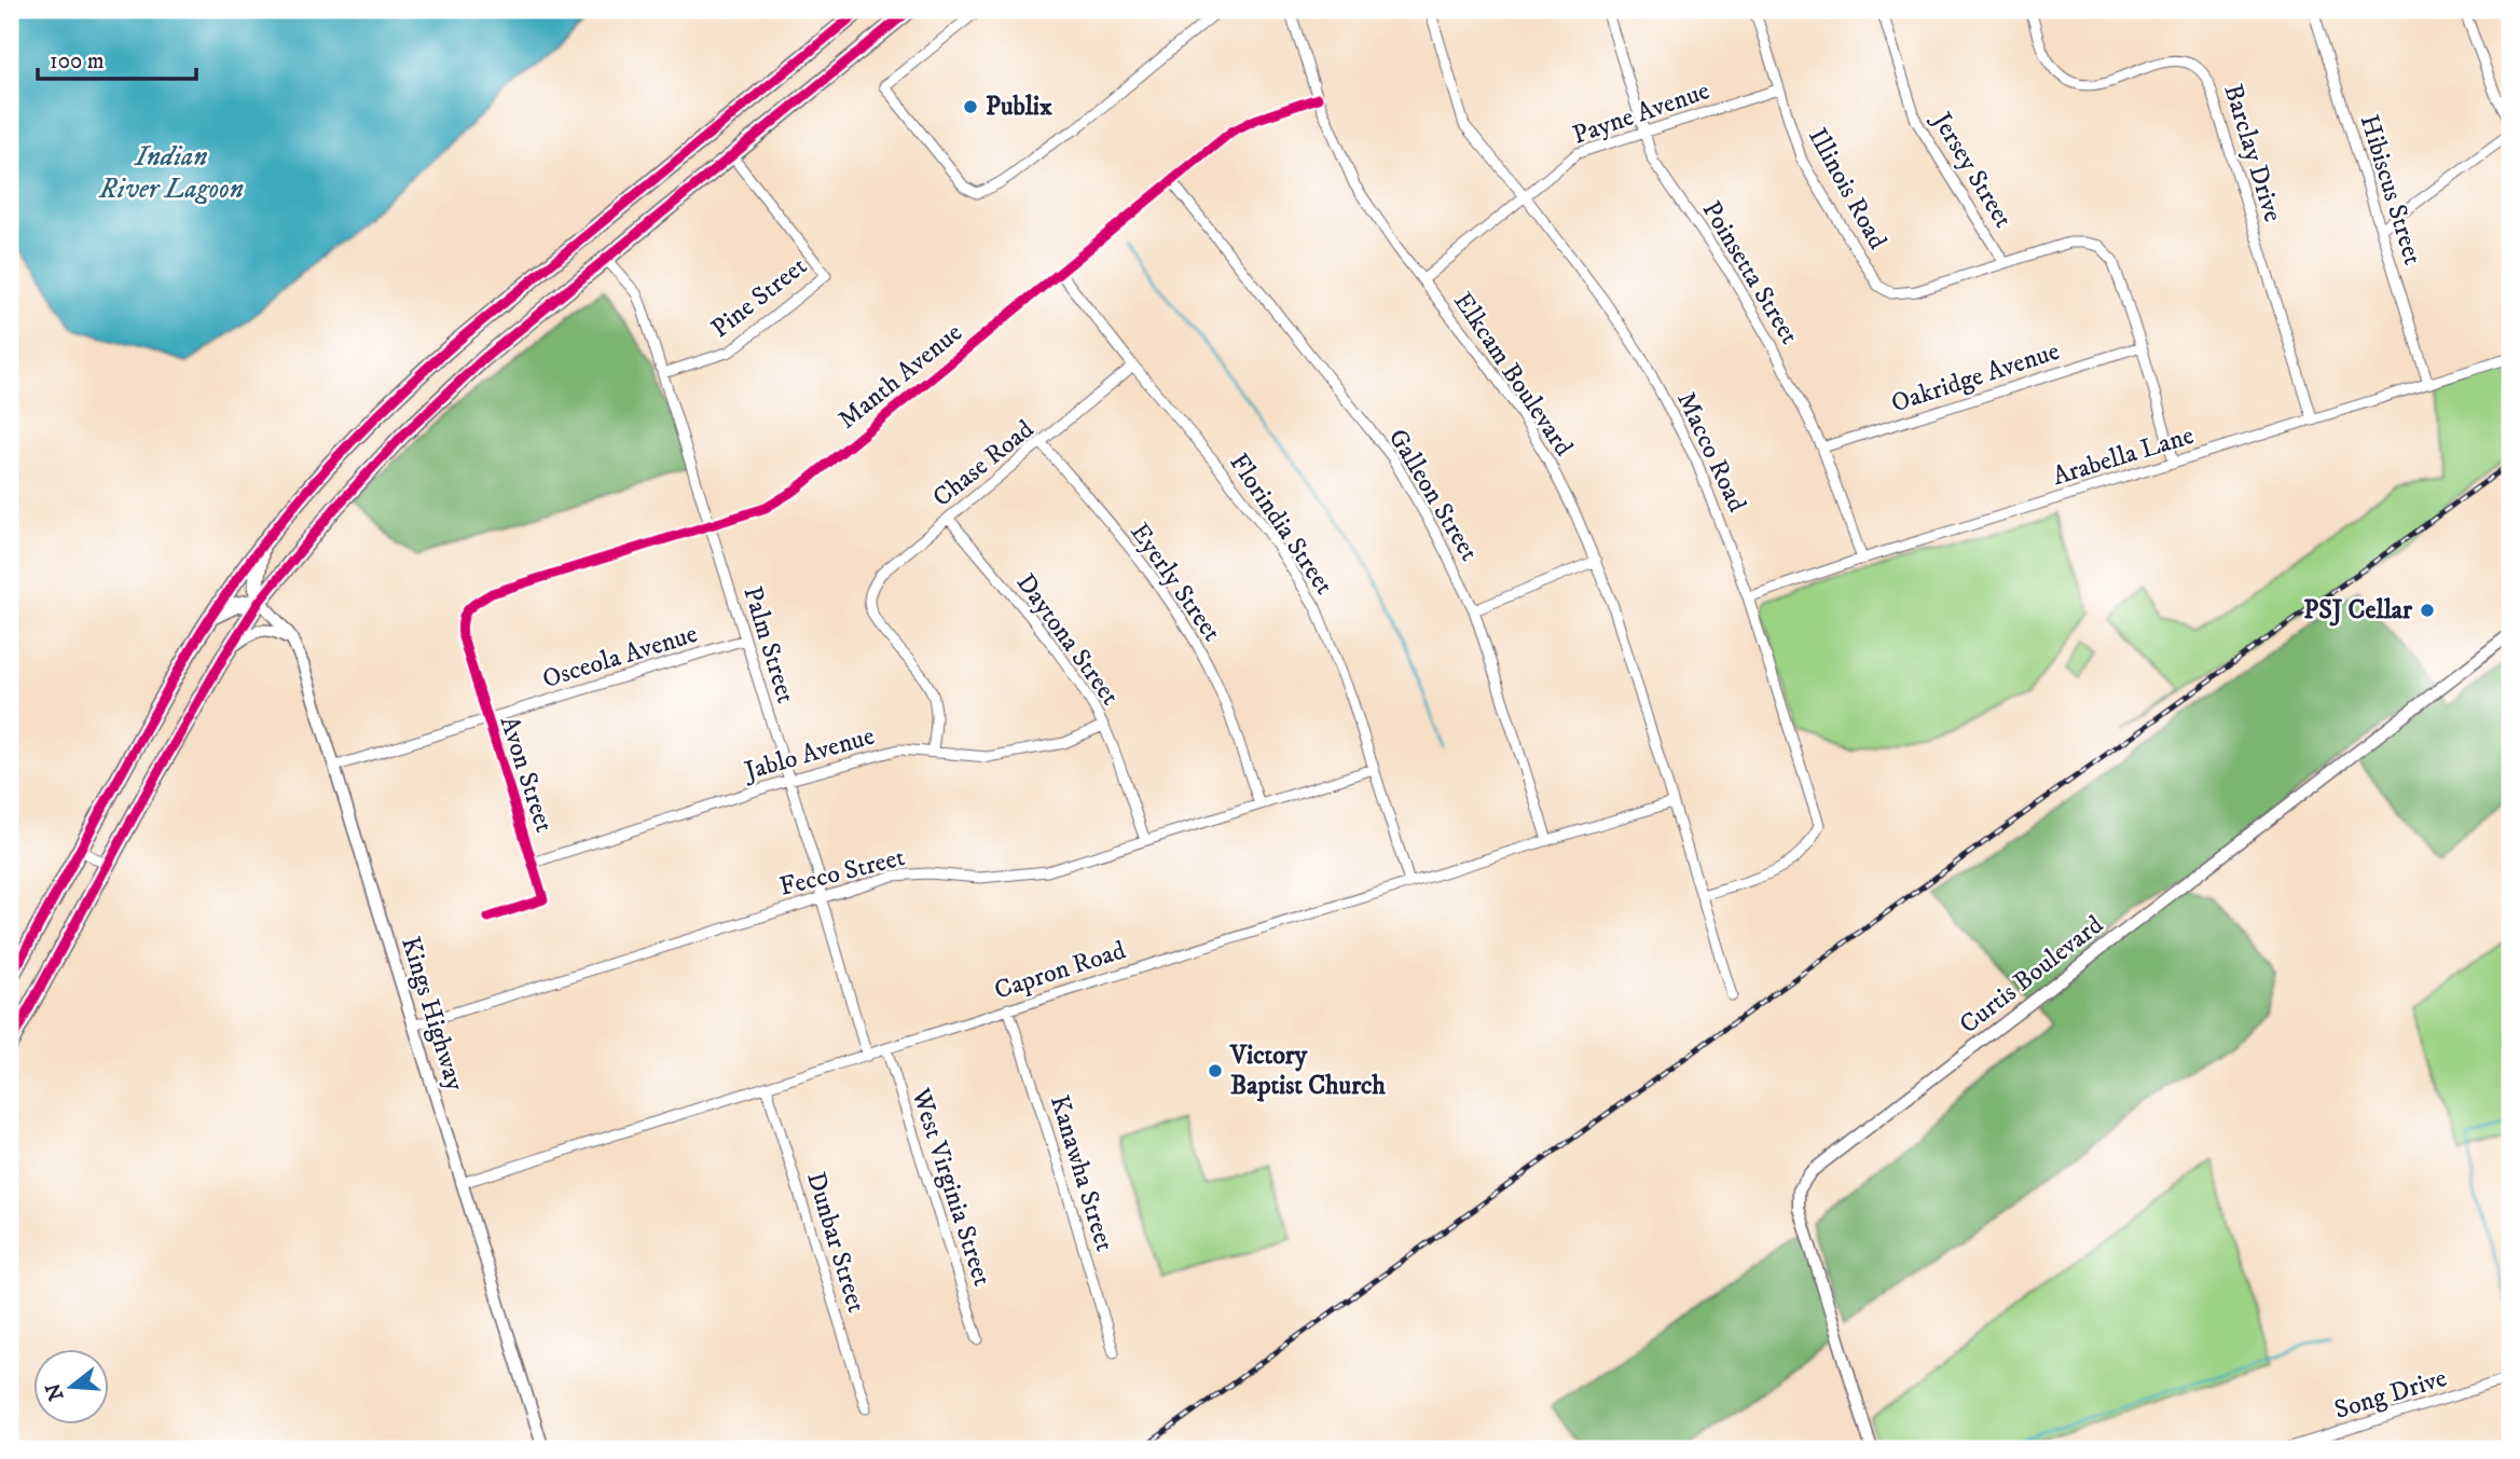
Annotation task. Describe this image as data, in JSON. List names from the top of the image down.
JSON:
{
  "streets": {
    "street": [
      "Payne Avenue",
      "Barclay Drive",
      "Jersey Street",
      "Illinois Road",
      "Hibiscus Street",
      "Poinsetta Street",
      "Pine Street",
      "Elkcam Boulevard",
      "Manth Avenue",
      "Oakridge Avenue",
      "Macco Road",
      "Arabella Lane",
      "Chase Road",
      "Galleon Street",
      "Florindia Street",
      "Eyerly Street",
      "Daytona Street",
      "Palm Street",
      "Osceola Avenue",
      "Jablo Avenue",
      "Avon Street",
      "Fecco Street",
      "Capron Road",
      "Curtis Boulevard",
      "Kings Highway",
      "Kanawha Street",
      "West Virginia Street",
      "Dunbar Street",
      "Song Drive"
    ]
  },
  "crossings": [
    ["Payne Avenue", "Illinois Road"],
    ["Payne Avenue", "Poinsetta Street"],
    ["Payne Avenue", "Elkcam Boulevard"],
    ["Payne Avenue", "Macco Road"],
    ["Barclay Drive", "Arabella Lane"],
    ["Jersey Street", "Illinois Road"],
    ["Hibiscus Street", "Arabella Lane"],
    ["Poinsetta Street", "Oakridge Avenue"],
    ["Poinsetta Street", "Arabella Lane"],
    ["Pine Street", "Palm Street"],
    ["Elkcam Boulevard", "Manth Avenue"],
    ["Elkcam Boulevard", "Macco Road"],
    ["Elkcam Boulevard", "Capron Road"],
    ["Manth Avenue", "Galleon Street"],
    ["Manth Avenue", "Florindia Street"],
    ["Manth Avenue", "Palm Street"],
    ["Manth Avenue", "Avon Street"],
    ["Macco Road", "Arabella Lane"],
    ["Chase Road", "Florindia Street"],
    ["Chase Road", "Eyerly Street"],
    ["Chase Road", "Daytona Street"],
    ["Chase Road", "Jablo Avenue"],
    ["Galleon Street", "Capron Road"],
    ["Florindia Street", "Fecco Street"],
    ["Florindia Street", "Capron Road"],
    ["Eyerly Street", "Fecco Street"],
    ["Daytona Street", "Jablo Avenue"],
    ["Daytona Street", "Fecco Street"],
    ["Palm Street", "Osceola Avenue"],
    ["Palm Street", "Jablo Avenue"],
    ["Palm Street", "Fecco Street"],
    ["Palm Street", "Capron Road"],
    ["Osceola Avenue", "Avon Street"],
    ["Osceola Avenue", "Kings Highway"],
    ["Jablo Avenue", "Avon Street"],
    ["Fecco Street", "Kings Highway"],
    ["Capron Road", "Kings Highway"],
    ["Capron Road", "Kanawha Street"],
    ["Capron Road", "West Virginia Street"],
    ["Capron Road", "Dunbar Street"]
  ],
  "water": ["Indian River Lagoon"],
  "places": ["Publix", "PSJ Cellar", "Victory Baptist Church"],
  "scale_bar": "100 m",
  "north": "left"
}
